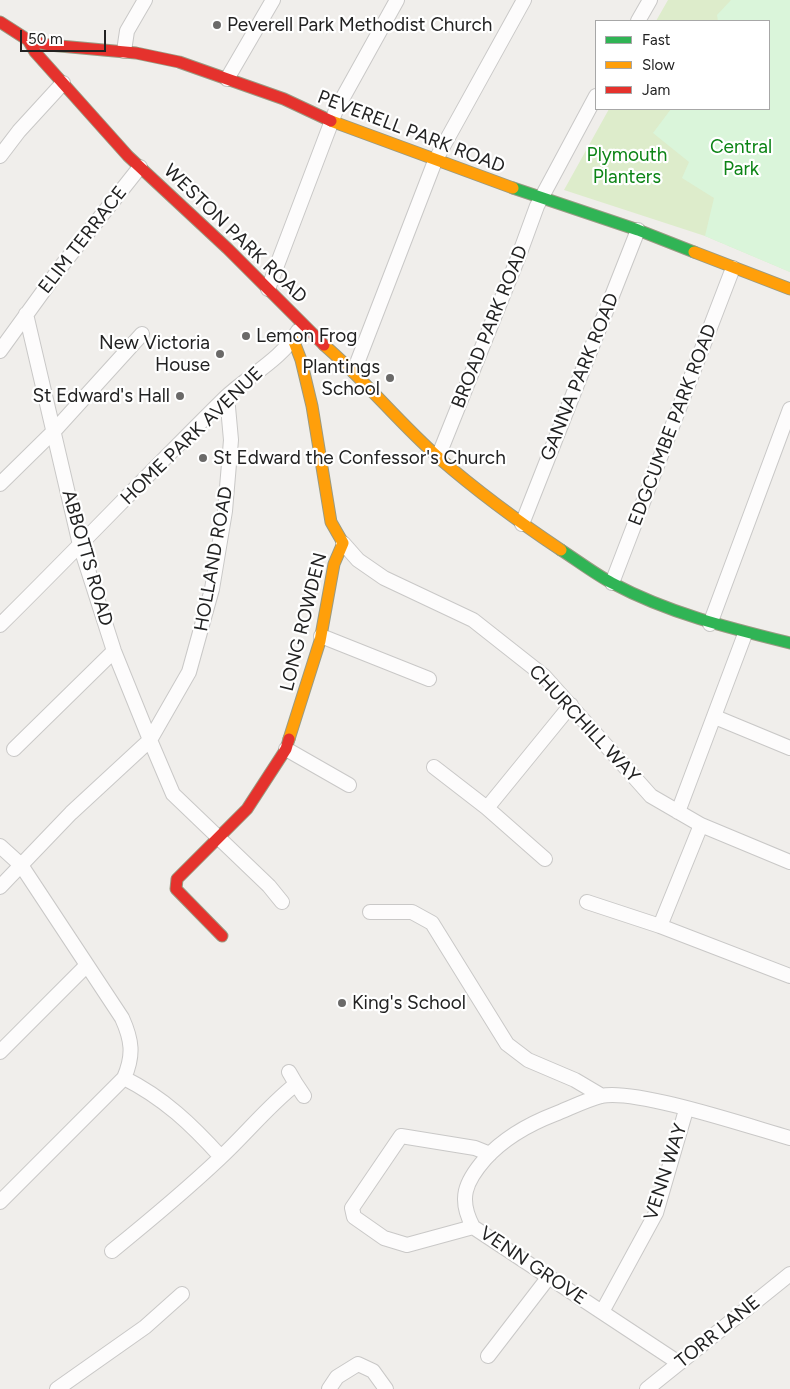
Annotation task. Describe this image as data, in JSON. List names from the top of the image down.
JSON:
{
  "streets": {
    "street": [
      "PEVERELL PARK ROAD",
      "WESTON PARK ROAD",
      "ELIM TERRACE",
      "BROAD PARK ROAD",
      "GANNA PARK ROAD",
      "EDGCUMBE PARK ROAD",
      "HOME PARK AVENUE",
      "ABBOTTS ROAD",
      "HOLLAND ROAD",
      "LONG ROWDEN",
      "CHURCHILL WAY",
      "VENN WAY",
      "VENN GROVE",
      "TORR LANE"
    ]
  },
  "crossings": [
    ["PEVERELL PARK ROAD", "WESTON PARK ROAD"],
    ["PEVERELL PARK ROAD", "BROAD PARK ROAD"],
    ["PEVERELL PARK ROAD", "GANNA PARK ROAD"],
    ["PEVERELL PARK ROAD", "EDGCUMBE PARK ROAD"],
    ["WESTON PARK ROAD", "ELIM TERRACE"],
    ["WESTON PARK ROAD", "BROAD PARK ROAD"],
    ["WESTON PARK ROAD", "GANNA PARK ROAD"],
    ["WESTON PARK ROAD", "EDGCUMBE PARK ROAD"],
    ["WESTON PARK ROAD", "HOME PARK AVENUE"],
    ["ELIM TERRACE", "ABBOTTS ROAD"],
    ["HOME PARK AVENUE", "ABBOTTS ROAD"],
    ["HOME PARK AVENUE", "HOLLAND ROAD"],
    ["HOME PARK AVENUE", "LONG ROWDEN"],
    ["ABBOTTS ROAD", "HOLLAND ROAD"],
    ["ABBOTTS ROAD", "LONG ROWDEN"],
    ["LONG ROWDEN", "CHURCHILL WAY"],
    ["VENN WAY", "VENN GROVE"],
    ["VENN GROVE", "TORR LANE"]
  ],
  "parks": ["Central Park", "Plymouth Planters"],
  "places": [
    "Peverell Park Methodist Church",
    "Lemon Frog",
    "New Victoria House",
    "Plantings School",
    "St Edward's Hall",
    "St Edward the Confessor's Church",
    "King's School"
  ],
  "legend": ["Fast", "Slow", "Jam"],
  "scale_bar": "50 m"
}
